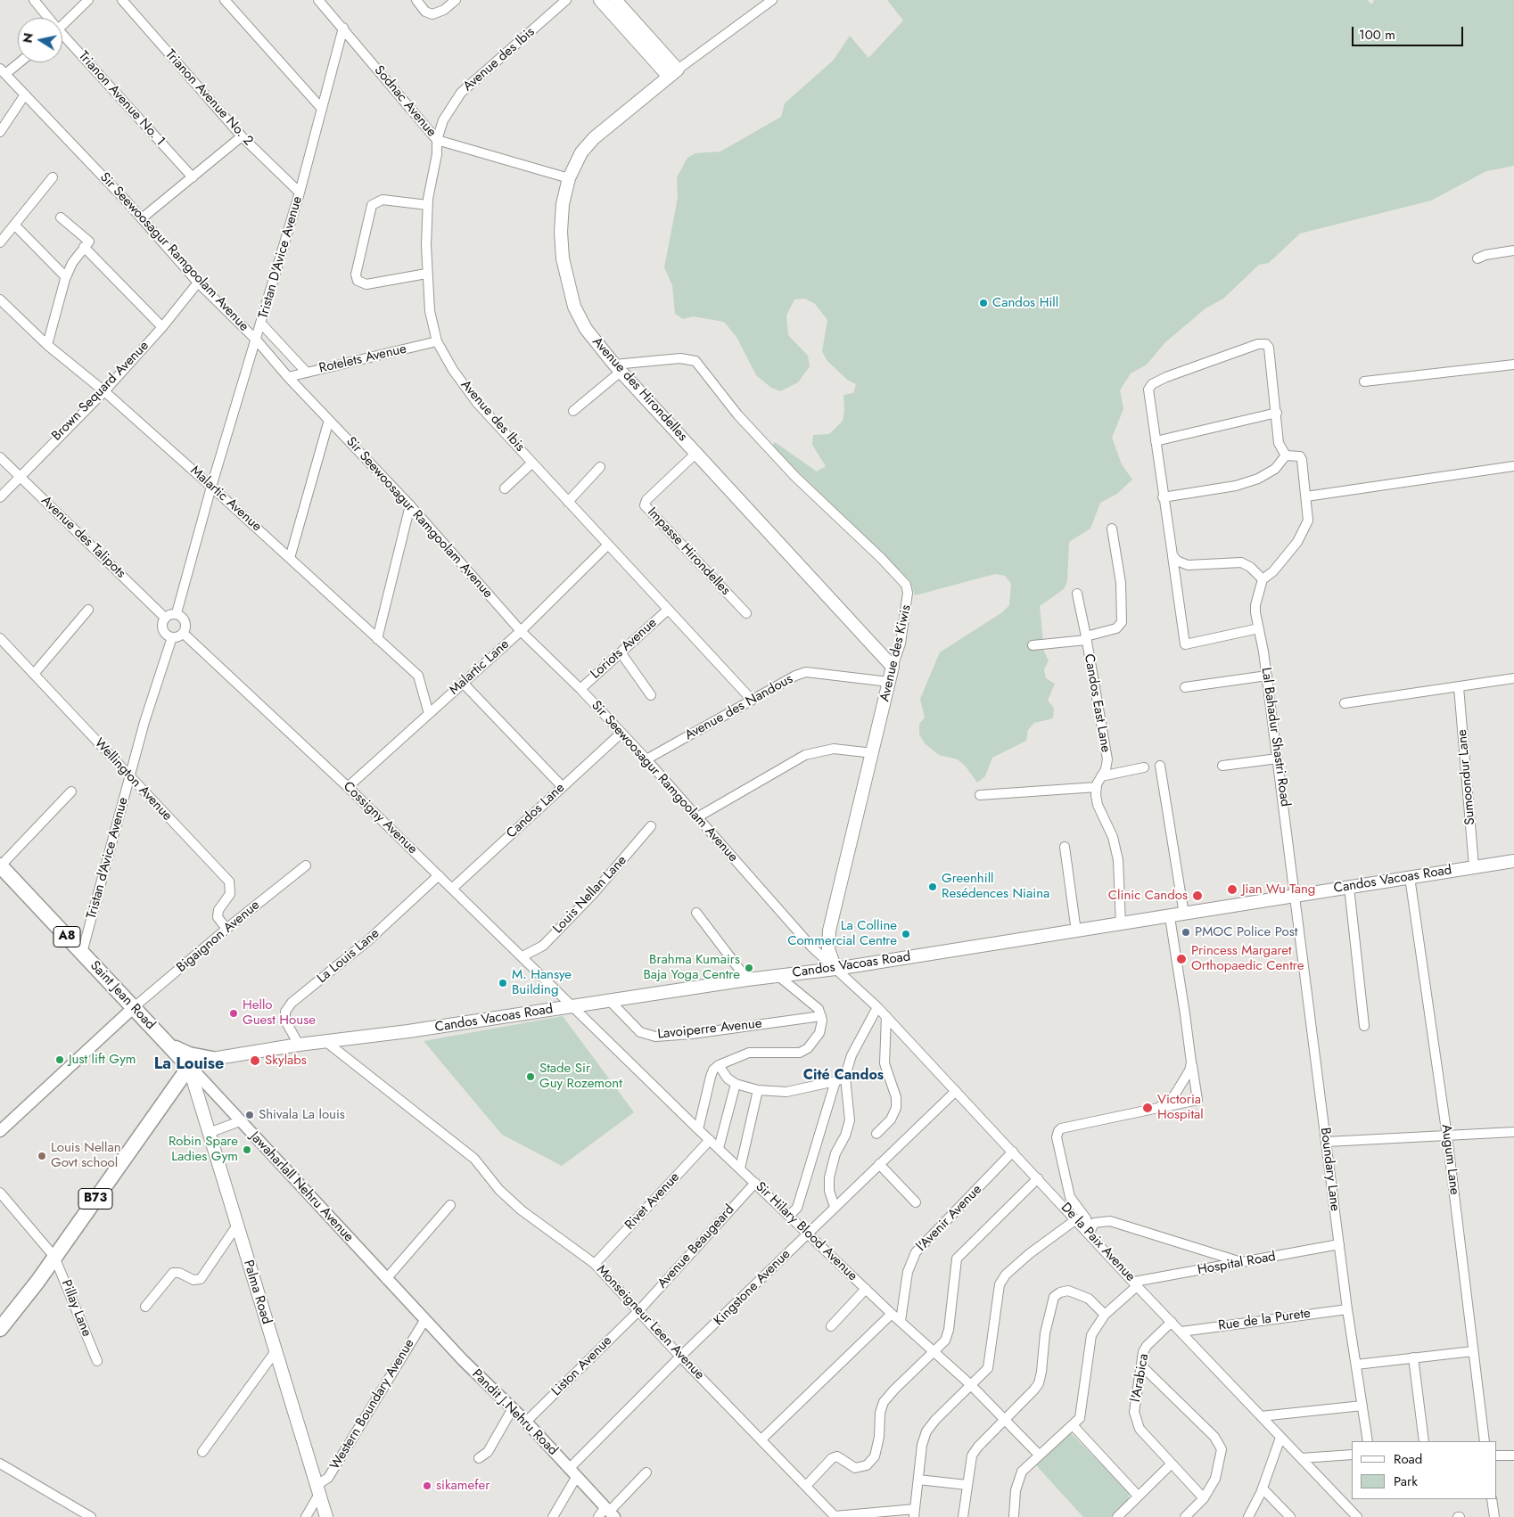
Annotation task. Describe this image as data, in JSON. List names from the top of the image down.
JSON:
{
  "streets": {
    "main road": [
      "Avenue des Hirondelles",
      "Avenue des Kiwis",
      "Candos Vacoas Road",
      "A8",
      "Saint Jean Road",
      "B73",
      "Palma Road"
    ],
    "street": [
      "Avenue des Ibis",
      "Trianon Avenue No. 2",
      "Trianon Avenue No. 1",
      "Sodnac Avenue",
      "Sir Seewoosagur Ramgoolam Avenue",
      "Tristan D'Avice Avenue",
      "Rotelets Avenue",
      "Brown Sequard Avenue",
      "Malartic Avenue",
      "Avenue des Talipots",
      "Impasse Hirondelles",
      "Loriots Avenue",
      "Malartic Lane",
      "Candos East Lane",
      "Avenue des Nandous",
      "Lal Bahadur Shastri Road",
      "Sumoondur Lane",
      "Wellington Avenue",
      "Candos Lane",
      "Cossigny Avenue",
      "Tristan d'Avice Avenue",
      "Louis Nellan Lane",
      "Bigaignon Avenue",
      "La Louis Lane",
      "Lavoiperre Avenue",
      "Augum Lane",
      "Boundary Lane",
      "Jawaharlall Nehru Avenue",
      "Rivet Avenue",
      "l'Avenir Avenue",
      "Sir Hilary Blood Avenue",
      "De la Paix Avenue",
      "Avenue Beaugeard",
      "Hospital Road",
      "Kingstone Avenue",
      "Pillay Lane",
      "Rue de la Purete",
      "Monseigneur Leen Avenue",
      "Liston Avenue",
      "l'Arabica",
      "Western Boundary Avenue",
      "Pandit J.Nehru Road"
    ]
  },
  "crossings": [
    ["Avenue des Ibis", "Sodnac Avenue"],
    ["Avenue des Ibis", "Rotelets Avenue"],
    ["Avenue des Ibis", "Loriots Avenue"],
    ["Avenue des Ibis", "Malartic Lane"],
    ["Avenue des Ibis", "Avenue des Nandous"],
    ["Trianon Avenue No. 2", "Tristan D'Avice Avenue"],
    ["Sodnac Avenue", "Tristan D'Avice Avenue"],
    ["Sodnac Avenue", "Avenue des Hirondelles"],
    ["Sir Seewoosagur Ramgoolam Avenue", "Tristan D'Avice Avenue"],
    ["Sir Seewoosagur Ramgoolam Avenue", "Rotelets Avenue"],
    ["Sir Seewoosagur Ramgoolam Avenue", "Brown Sequard Avenue"],
    ["Sir Seewoosagur Ramgoolam Avenue", "Loriots Avenue"],
    ["Sir Seewoosagur Ramgoolam Avenue", "Avenue des Kiwis"],
    ["Sir Seewoosagur Ramgoolam Avenue", "Malartic Lane"],
    ["Sir Seewoosagur Ramgoolam Avenue", "Avenue des Nandous"],
    ["Sir Seewoosagur Ramgoolam Avenue", "Candos Lane"],
    ["Sir Seewoosagur Ramgoolam Avenue", "Candos Vacoas Road"],
    ["Sir Seewoosagur Ramgoolam Avenue", "De la Paix Avenue"],
    ["Tristan D'Avice Avenue", "Malartic Avenue"],
    ["Tristan D'Avice Avenue", "Avenue des Talipots"],
    ["Tristan D'Avice Avenue", "Cossigny Avenue"],
    ["Tristan D'Avice Avenue", "Tristan d'Avice Avenue"],
    ["Avenue des Hirondelles", "Impasse Hirondelles"],
    ["Avenue des Hirondelles", "Avenue des Kiwis"],
    ["Brown Sequard Avenue", "Malartic Avenue"],
    ["Brown Sequard Avenue", "Avenue des Talipots"],
    ["Malartic Avenue", "Malartic Lane"],
    ["Avenue des Talipots", "Cossigny Avenue"],
    ["Avenue des Talipots", "Tristan d'Avice Avenue"],
    ["Avenue des Kiwis", "Avenue des Nandous"],
    ["Avenue des Kiwis", "Candos Vacoas Road"],
    ["Avenue des Kiwis", "De la Paix Avenue"],
    ["Malartic Lane", "Cossigny Avenue"],
    ["Candos East Lane", "Candos Vacoas Road"],
    ["Lal Bahadur Shastri Road", "Candos Vacoas Road"],
    ["Lal Bahadur Shastri Road", "Boundary Lane"],
    ["Sumoondur Lane", "Candos Vacoas Road"],
    ["Wellington Avenue", "Tristan d'Avice Avenue"],
    ["Wellington Avenue", "Bigaignon Avenue"],
    ["Candos Lane", "Cossigny Avenue"],
    ["Cossigny Avenue", "Tristan d'Avice Avenue"],
    ["Cossigny Avenue", "Candos Vacoas Road"],
    ["Cossigny Avenue", "Louis Nellan Lane"],
    ["Cossigny Avenue", "La Louis Lane"],
    ["Cossigny Avenue", "Sir Hilary Blood Avenue"],
    ["Tristan d'Avice Avenue", "Saint Jean Road"],
    ["Candos Vacoas Road", "La Louis Lane"],
    ["Candos Vacoas Road", "Saint Jean Road"],
    ["Candos Vacoas Road", "Lavoiperre Avenue"],
    ["Candos Vacoas Road", "Augum Lane"],
    ["Candos Vacoas Road", "Boundary Lane"],
    ["Candos Vacoas Road", "Jawaharlall Nehru Avenue"],
    ["Candos Vacoas Road", "B73"],
    ["Candos Vacoas Road", "Sir Hilary Blood Avenue"],
    ["Candos Vacoas Road", "De la Paix Avenue"],
    ["Candos Vacoas Road", "Palma Road"],
    ["Candos Vacoas Road", "Monseigneur Leen Avenue"],
    ["Bigaignon Avenue", "Saint Jean Road"],
    ["Saint Jean Road", "Jawaharlall Nehru Avenue"],
    ["Saint Jean Road", "B73"],
    ["Saint Jean Road", "Palma Road"],
    ["Boundary Lane", "Hospital Road"],
    ["Boundary Lane", "Rue de la Purete"],
    ["Jawaharlall Nehru Avenue", "B73"],
    ["Jawaharlall Nehru Avenue", "Palma Road"],
    ["Jawaharlall Nehru Avenue", "Pandit J.Nehru Road"],
    ["B73", "Palma Road"],
    ["B73", "Pillay Lane"],
    ["Rivet Avenue", "Sir Hilary Blood Avenue"],
    ["Rivet Avenue", "Monseigneur Leen Avenue"],
    ["l'Avenir Avenue", "Sir Hilary Blood Avenue"],
    ["l'Avenir Avenue", "De la Paix Avenue"],
    ["Sir Hilary Blood Avenue", "Avenue Beaugeard"],
    ["Sir Hilary Blood Avenue", "Kingstone Avenue"],
    ["De la Paix Avenue", "Hospital Road"],
    ["De la Paix Avenue", "Kingstone Avenue"],
    ["De la Paix Avenue", "Rue de la Purete"],
    ["De la Paix Avenue", "l'Arabica"],
    ["Avenue Beaugeard", "Monseigneur Leen Avenue"],
    ["Avenue Beaugeard", "Liston Avenue"],
    ["Kingstone Avenue", "Monseigneur Leen Avenue"],
    ["Kingstone Avenue", "Pandit J.Nehru Road"],
    ["Palma Road", "Western Boundary Avenue"],
    ["Monseigneur Leen Avenue", "Liston Avenue"],
    ["Liston Avenue", "Pandit J.Nehru Road"],
    ["Western Boundary Avenue", "Pandit J.Nehru Road"]
  ],
  "districts": ["La Louise", "Cité Candos"],
  "places": [
    "Candos Hill",
    "Greenhill Resédences Niaina",
    "Jian Wu Tang",
    "Clinic Candos",
    "PMOC Police Post",
    "La Colline Commercial Centre",
    "Princess Margaret Orthopaedic Centre",
    "Brahma Kumairs Baja Yoga Centre",
    "M. Hansye Building",
    "Hello Guest House",
    "Just lift Gym",
    "Skylabs",
    "Stade Sir Guy Rozemont",
    "Victoria Hospital",
    "Shivala La louis",
    "Robin Spare Ladies Gym",
    "Louis Nellan Govt school",
    "sikamefer"
  ],
  "legend": ["Road", "Park"],
  "scale_bar": "100 m",
  "north": "left"
}
